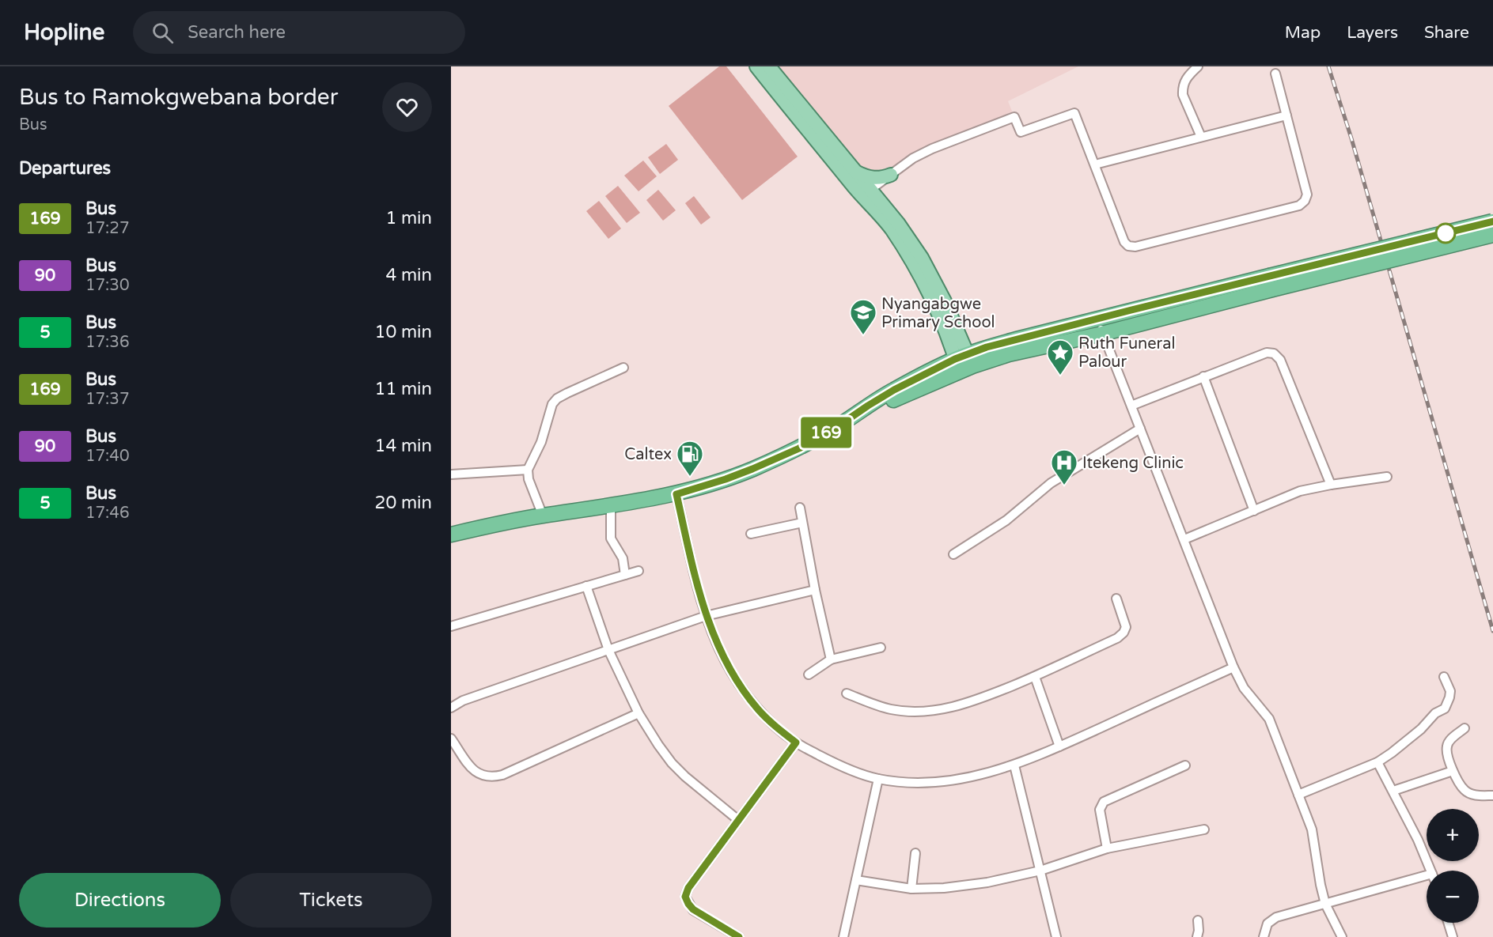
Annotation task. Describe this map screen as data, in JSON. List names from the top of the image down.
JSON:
{
  "places": {
    "school or university": ["Nyangabgwe Primary School"],
    "place": ["Ruth Funeral Palour"],
    "fuel station": ["Caltex"],
    "hospital": ["Itekeng Clinic"]
  },
  "lines": ["bus line 169"],
  "page": {
    "header": "Hopline",
    "search": "Search here",
    "nav": ["Map", "Layers", "Share"],
    "heading": [
      ["Bus to Ramokgwebana border", "Bus"],
      "Departures"
    ],
    "on_map": "169",
    "list": [
      {
        "mark": "169",
        "name": "Bus",
        "note": "17:27",
        "value": "1 min"
      },
      {
        "mark": "90",
        "name": "Bus",
        "note": "17:30",
        "value": "4 min"
      },
      {
        "mark": "5",
        "name": "Bus",
        "note": "17:36",
        "value": "10 min"
      },
      {
        "mark": "169",
        "name": "Bus",
        "note": "17:37",
        "value": "11 min"
      },
      {
        "mark": "90",
        "name": "Bus",
        "note": "17:40",
        "value": "14 min"
      },
      {
        "mark": "5",
        "name": "Bus",
        "note": "17:46",
        "value": "20 min"
      }
    ],
    "map_buttons": ["+", "−"],
    "buttons": ["Directions", "Tickets"]
  }
}
